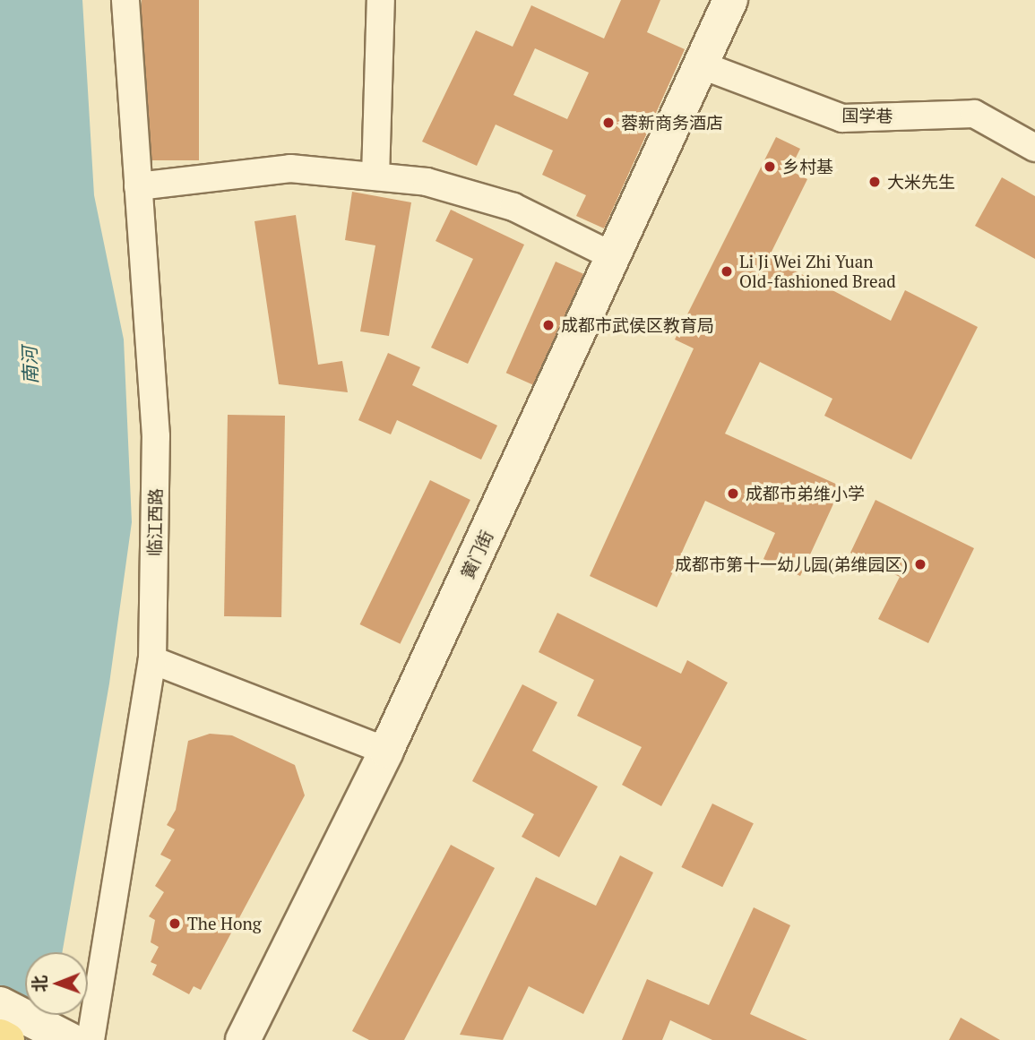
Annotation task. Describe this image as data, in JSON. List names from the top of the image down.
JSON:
{
  "streets": {
    "street": ["国学巷", "临江西路", "黉门街"]
  },
  "crossings": [
    ["国学巷", "黉门街"]
  ],
  "water": ["南河"],
  "places": [
    "蓉新商务酒店",
    "乡村基",
    "大米先生",
    "Li Ji Wei Zhi Yuan Old-fashioned Bread",
    "成都市武侯区教育局",
    "成都市弟维小学",
    "成都市第十一幼儿园(弟维园区)",
    "The Hong"
  ],
  "north": "left"
}
